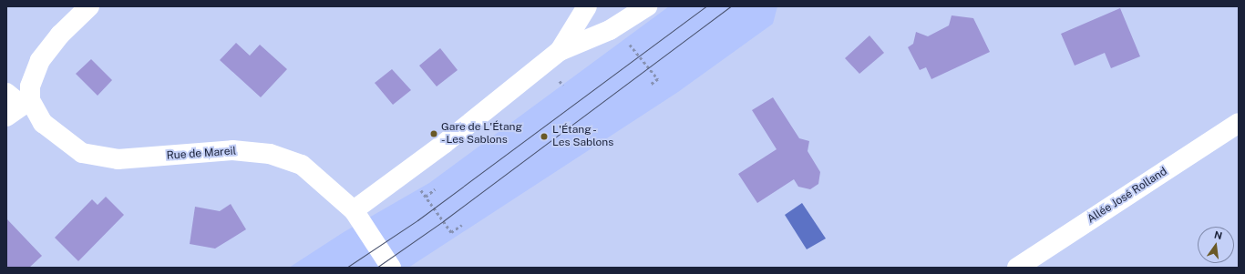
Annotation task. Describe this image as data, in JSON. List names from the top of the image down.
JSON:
{
  "streets": {
    "street": ["Rue de Mareil", "Allée José Rolland"]
  },
  "places": ["Gare de L'Étang - Les Sablons", "L'Étang - Les Sablons"],
  "north": "top"
}
